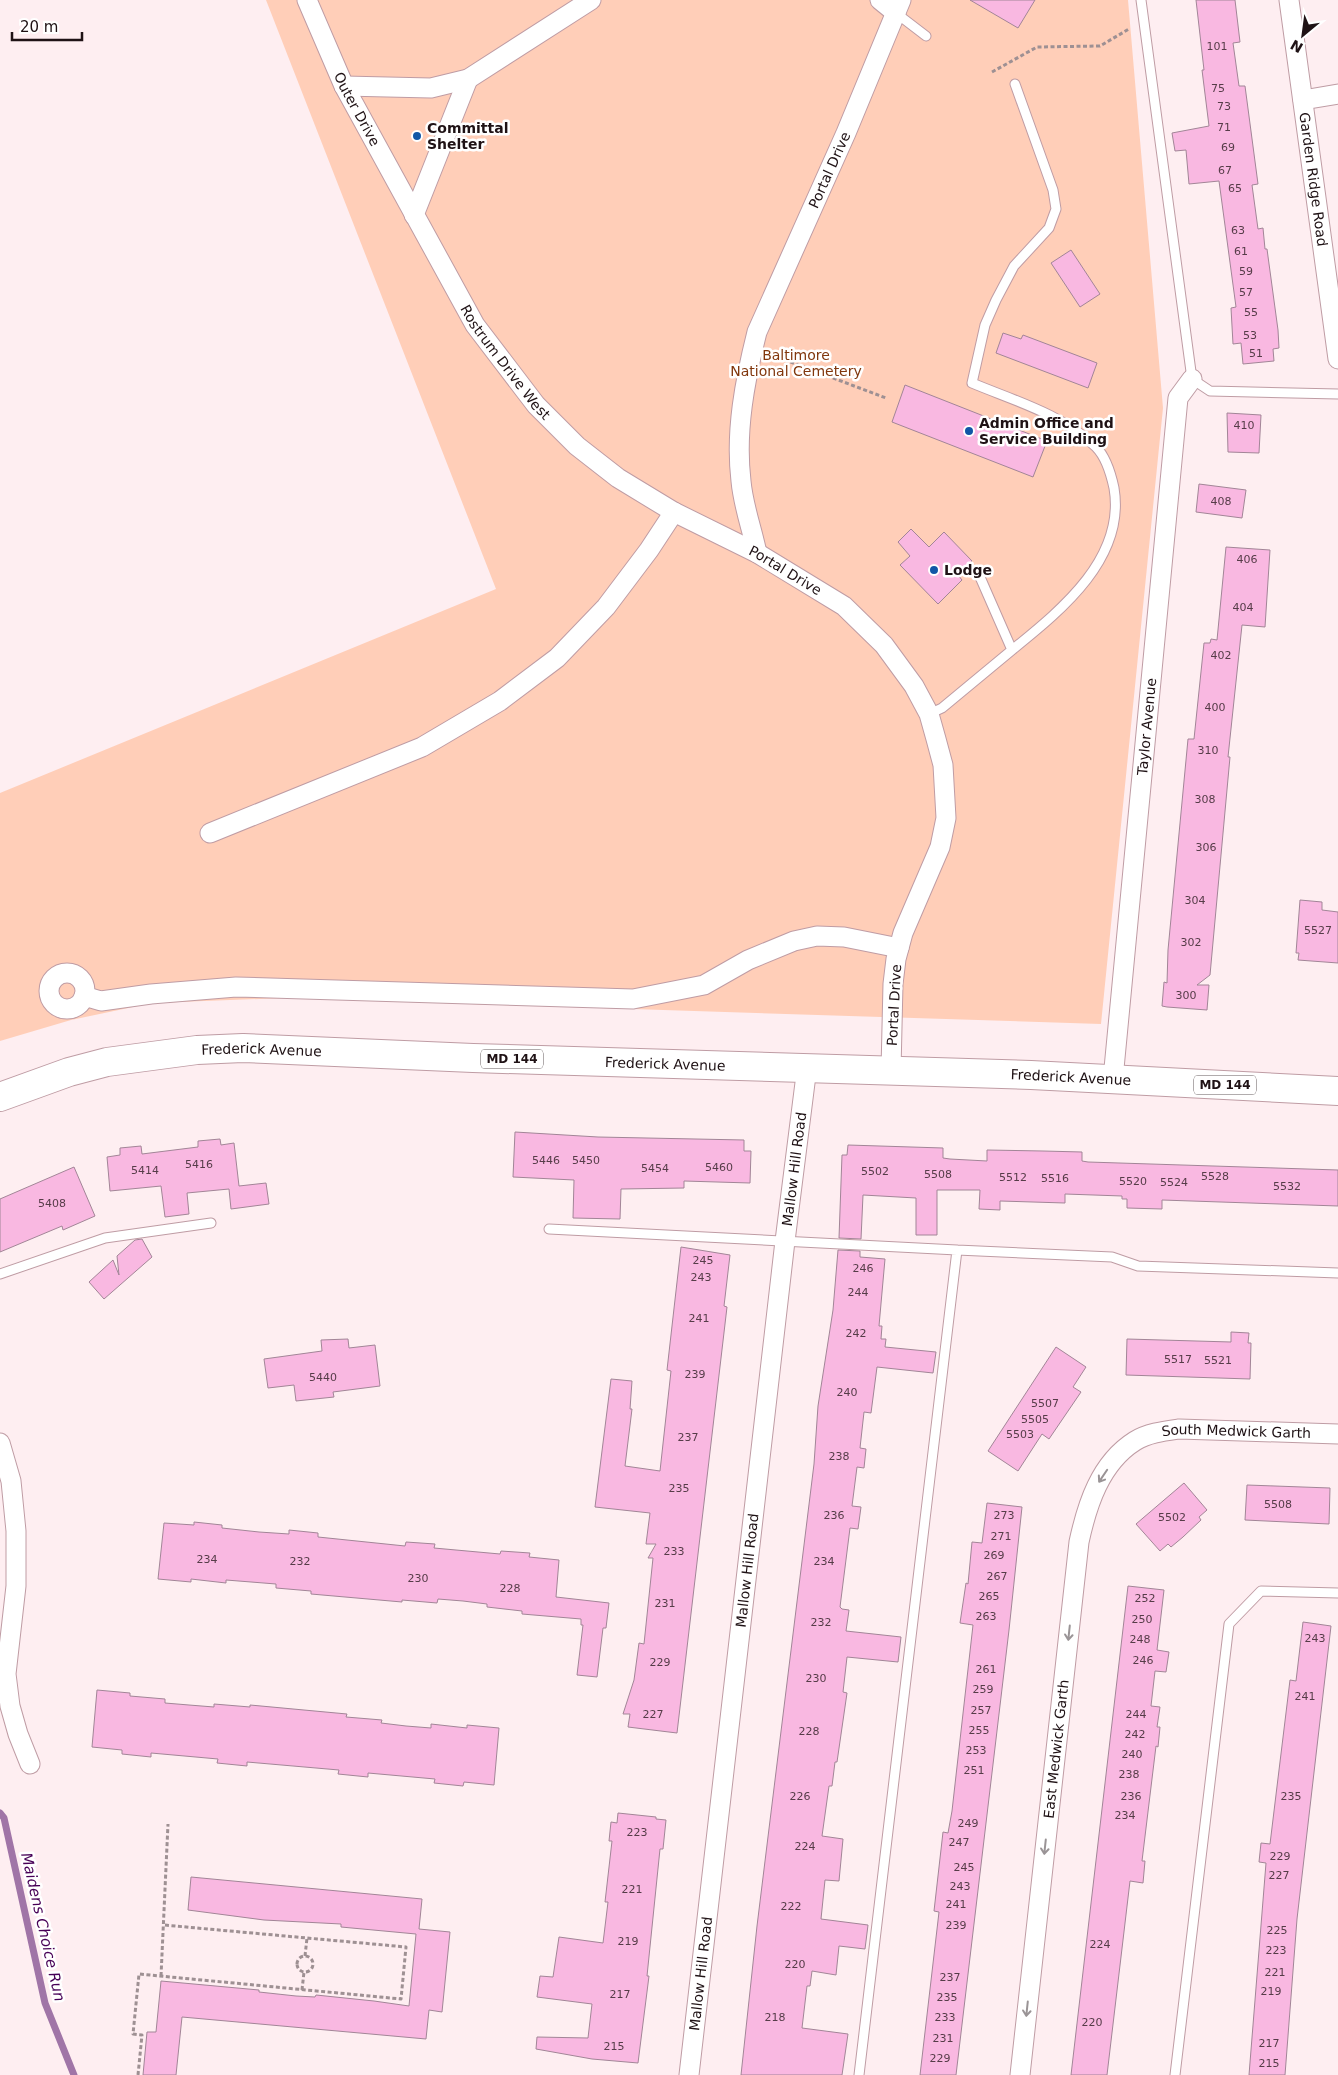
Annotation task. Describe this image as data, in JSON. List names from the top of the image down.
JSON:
{
  "streets": {
    "main road": ["Frederick Avenue", "MD 144"],
    "street": [
      "Outer Drive",
      "Portal Drive",
      "Garden Ridge Road",
      "Rostrum Drive West",
      "Taylor Avenue",
      "Mallow Hill Road",
      "South Medwick Garth",
      "East Medwick Garth"
    ]
  },
  "crossings": [
    ["Outer Drive", "Rostrum Drive West"],
    ["Portal Drive", "Rostrum Drive West"],
    ["Portal Drive", "Frederick Avenue"],
    ["Taylor Avenue", "Frederick Avenue"],
    ["Frederick Avenue", "Mallow Hill Road"],
    ["South Medwick Garth", "East Medwick Garth"]
  ],
  "one_way": ["East Medwick Garth"],
  "water": ["Maidens Choice Run"],
  "parks": ["Baltimore National Cemetery"],
  "places": ["Committal Shelter", "Admin Office and Service Building", "Lodge"],
  "house_numbers": [
    "101",
    "75",
    "73",
    "71",
    "69",
    "67",
    "65",
    "63",
    "61",
    "59",
    "57",
    "55",
    "53",
    "51",
    "410",
    "408",
    "406",
    "404",
    "402",
    "400",
    "310",
    "308",
    "306",
    "304",
    "5527",
    "302",
    "300",
    "5446",
    "5450",
    "5416",
    "5460",
    "5454",
    "5414",
    "5502",
    "5508",
    "5528",
    "5512",
    "5516",
    "5520",
    "5524",
    "5532",
    "5408",
    "245",
    "246",
    "243",
    "244",
    "241",
    "242",
    "5517",
    "5521",
    "239",
    "5440",
    "240",
    "5507",
    "5505",
    "5503",
    "237",
    "238",
    "235",
    "5508",
    "236",
    "273",
    "5502",
    "271",
    "233",
    "269",
    "234",
    "232",
    "234",
    "267",
    "230",
    "228",
    "265",
    "252",
    "231",
    "263",
    "250",
    "232",
    "243",
    "248",
    "246",
    "229",
    "261",
    "230",
    "259",
    "241",
    "257",
    "227",
    "244",
    "255",
    "228",
    "242",
    "253",
    "240",
    "251",
    "238",
    "226",
    "236",
    "235",
    "234",
    "249",
    "223",
    "247",
    "224",
    "229",
    "245",
    "227",
    "243",
    "221",
    "241",
    "222",
    "239",
    "225",
    "219",
    "224",
    "223",
    "220",
    "221",
    "237",
    "219",
    "217",
    "235",
    "218",
    "233",
    "220",
    "231",
    "217",
    "215",
    "229",
    "215"
  ],
  "scale_bar": "20 m",
  "north": "bottom left"
}
